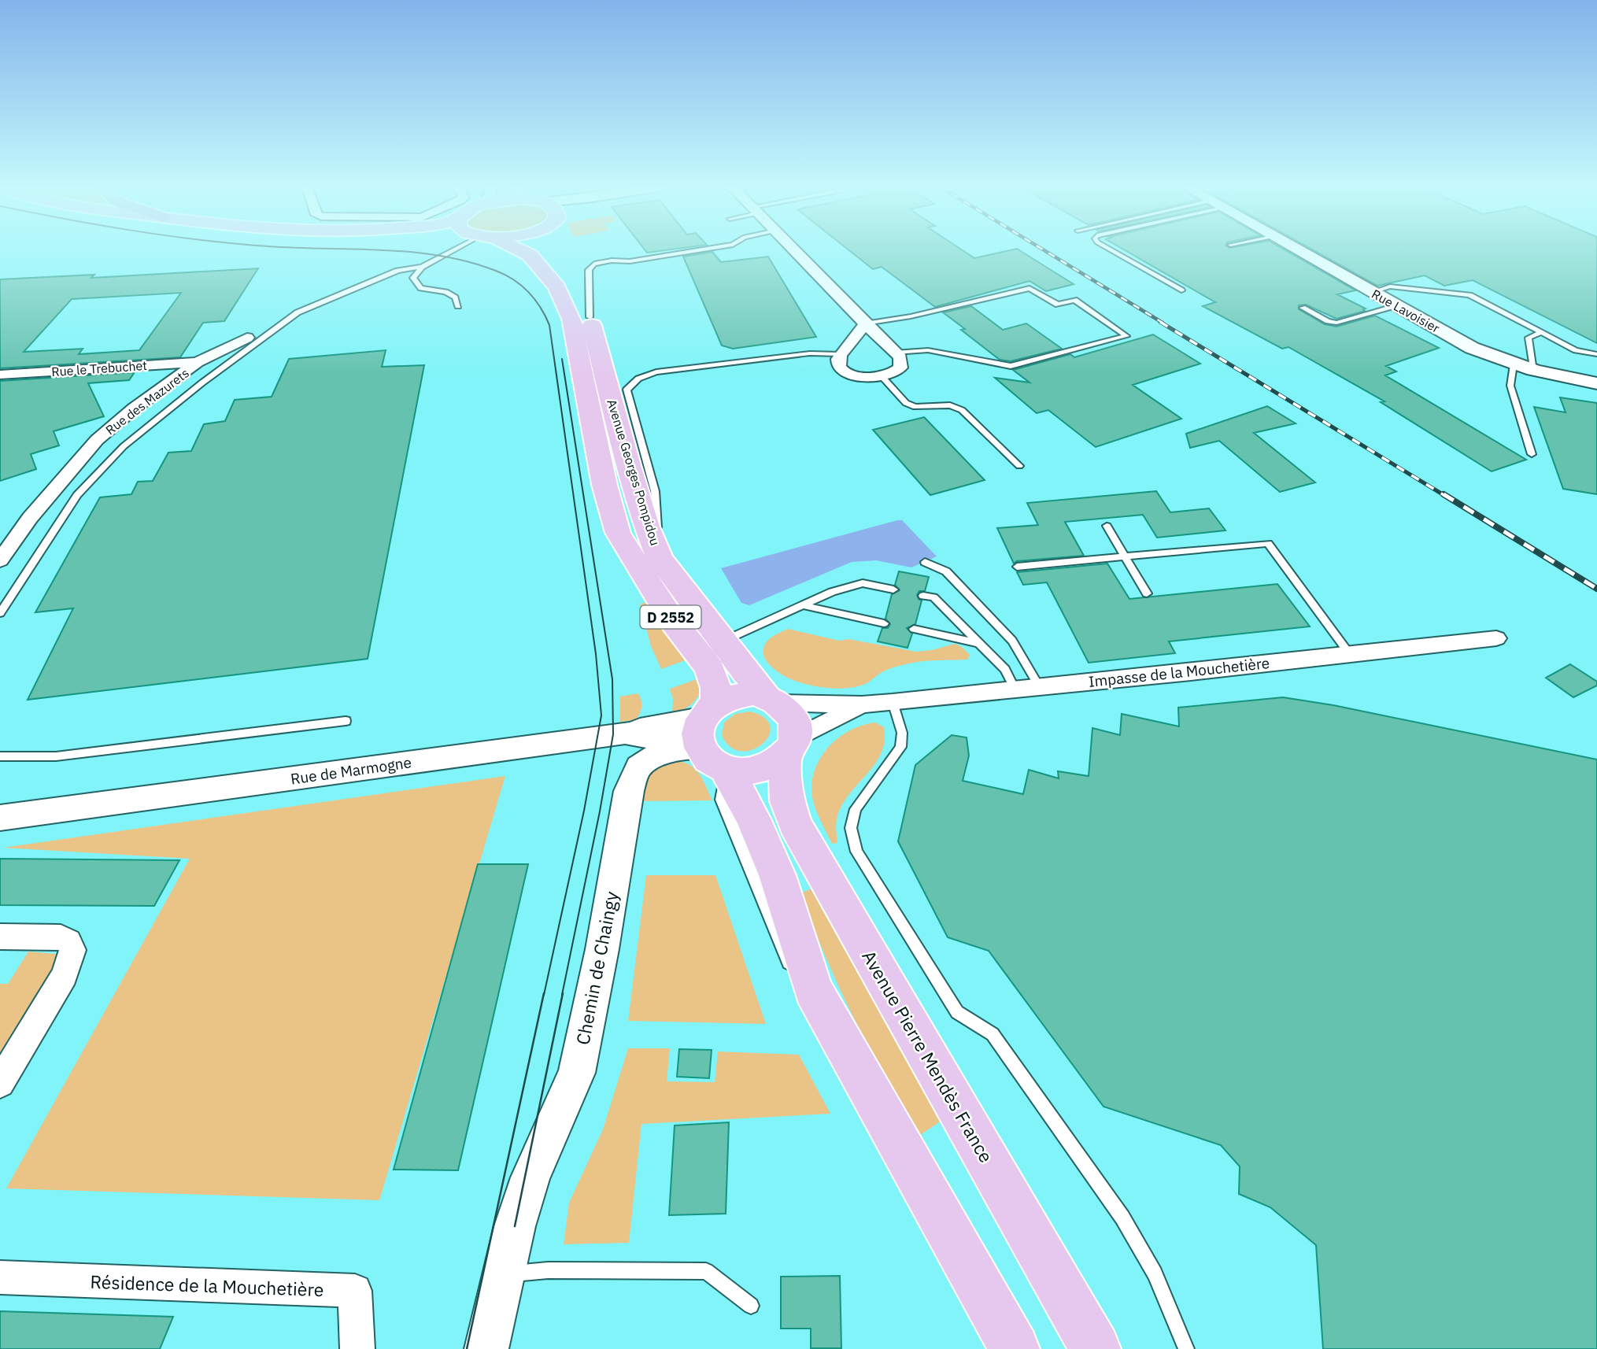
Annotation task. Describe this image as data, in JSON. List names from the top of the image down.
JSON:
{
  "streets": {
    "main road": ["Avenue Georges Pompidou", "D 2552", "Avenue Pierre Mendès France"],
    "street": [
      "Rue Lavoisier",
      "Rue le Trebuchet",
      "Rue des Mazurets",
      "Impasse de la Mouchetière",
      "Rue de Marmogne",
      "Chemin de Chaingy",
      "Résidence de la Mouchetière"
    ]
  },
  "crossings": [
    ["Rue le Trebuchet", "Rue des Mazurets"],
    ["Avenue Georges Pompidou", "Impasse de la Mouchetière"],
    ["Avenue Georges Pompidou", "Rue de Marmogne"],
    ["Avenue Georges Pompidou", "Chemin de Chaingy"],
    ["Avenue Georges Pompidou", "Avenue Pierre Mendès France"],
    ["Impasse de la Mouchetière", "Rue de Marmogne"],
    ["Impasse de la Mouchetière", "Chemin de Chaingy"],
    ["Impasse de la Mouchetière", "Avenue Pierre Mendès France"],
    ["Rue de Marmogne", "Chemin de Chaingy"],
    ["Rue de Marmogne", "Avenue Pierre Mendès France"],
    ["Chemin de Chaingy", "Avenue Pierre Mendès France"]
  ]
}
